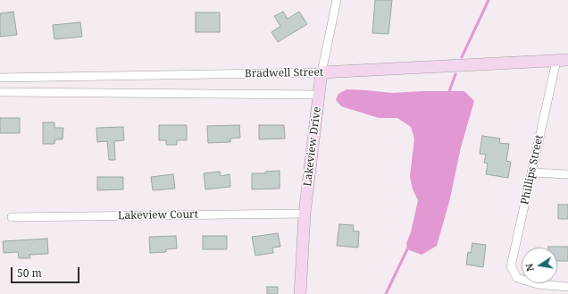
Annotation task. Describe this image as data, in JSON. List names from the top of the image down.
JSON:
{
  "streets": {
    "street": [
      "Bradwell Street",
      "Lakeview Drive",
      "Phillips Street",
      "Lakeview Court"
    ]
  },
  "crossings": [
    ["Bradwell Street", "Lakeview Drive"],
    ["Bradwell Street", "Phillips Street"],
    ["Lakeview Drive", "Lakeview Court"]
  ],
  "scale_bar": "50 m",
  "north": "left"
}
